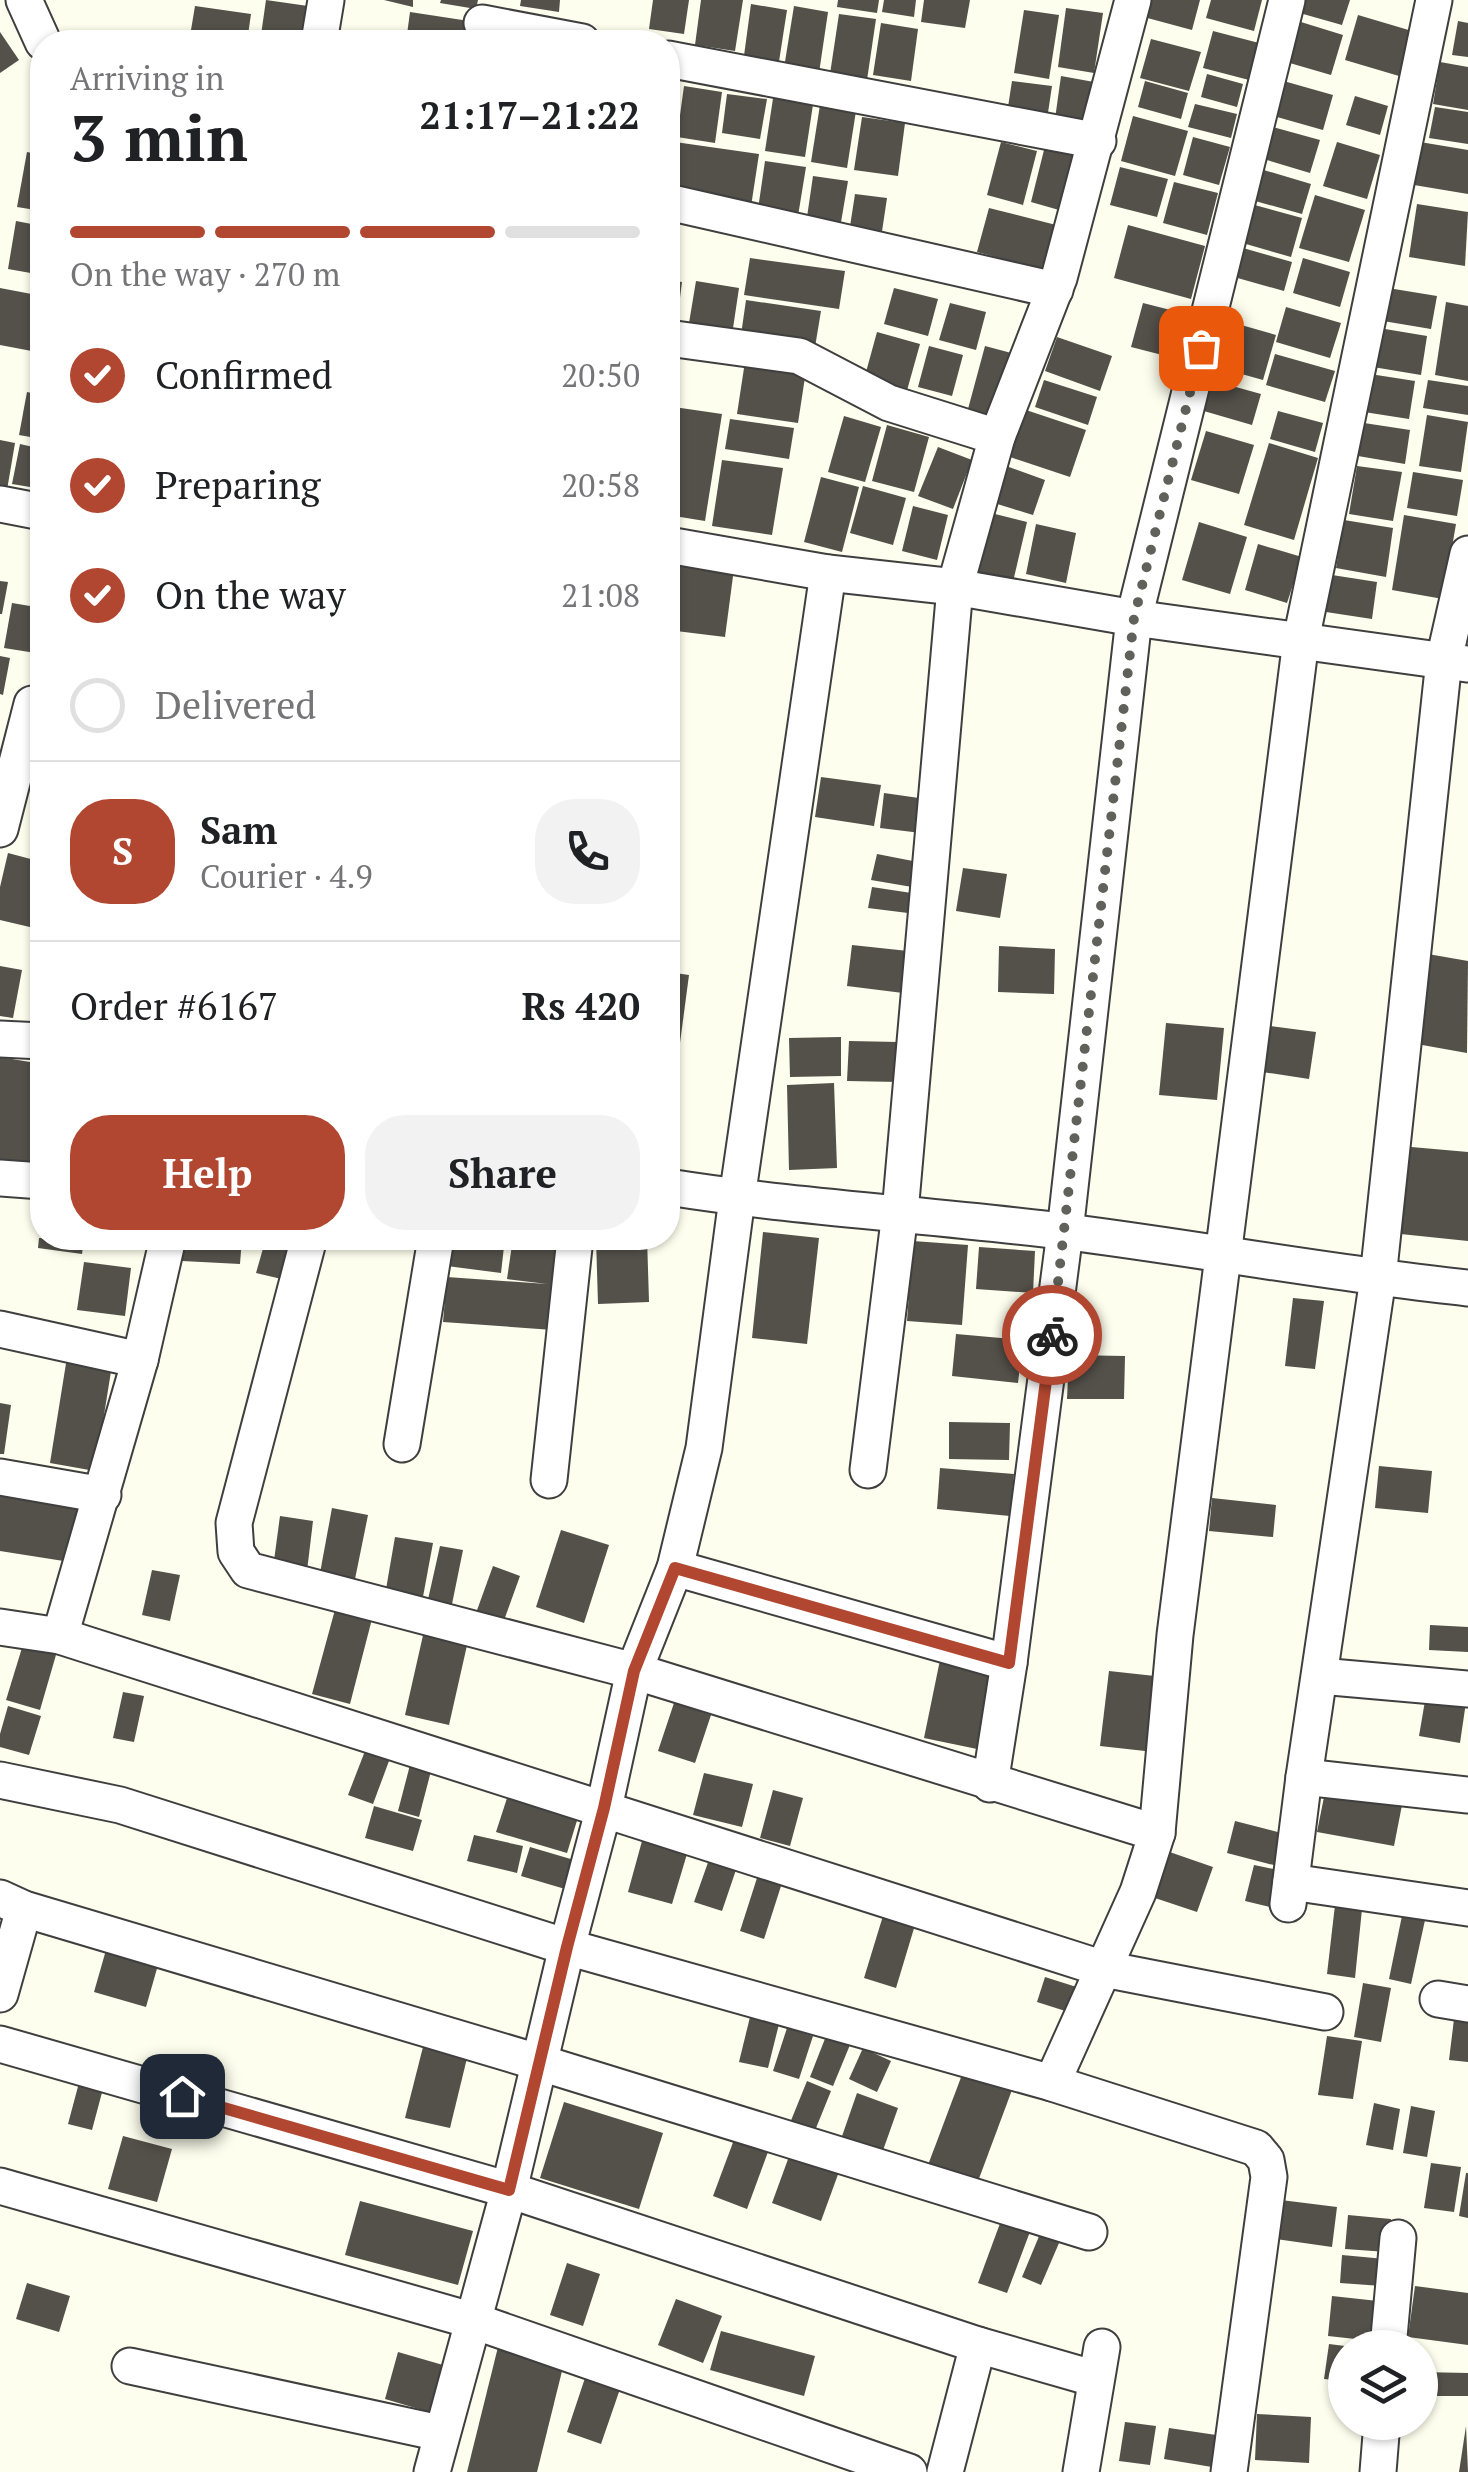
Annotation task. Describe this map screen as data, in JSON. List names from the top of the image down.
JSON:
{
  "page": {
    "heading": ["3 min", "Arriving in", "21:17–21:22"],
    "panel": [
      "Sam",
      "Courier · 4.9",
      "Order #6167",
      "Rs 420"
    ],
    "bar": "On the way · 270 m",
    "list": [
      ["Confirmed", "20:50"],
      ["Preparing", "20:58"],
      ["On the way", "21:08"],
      "Delivered"
    ],
    "round": "S",
    "buttons": ["Help", "Share"]
  }
}
